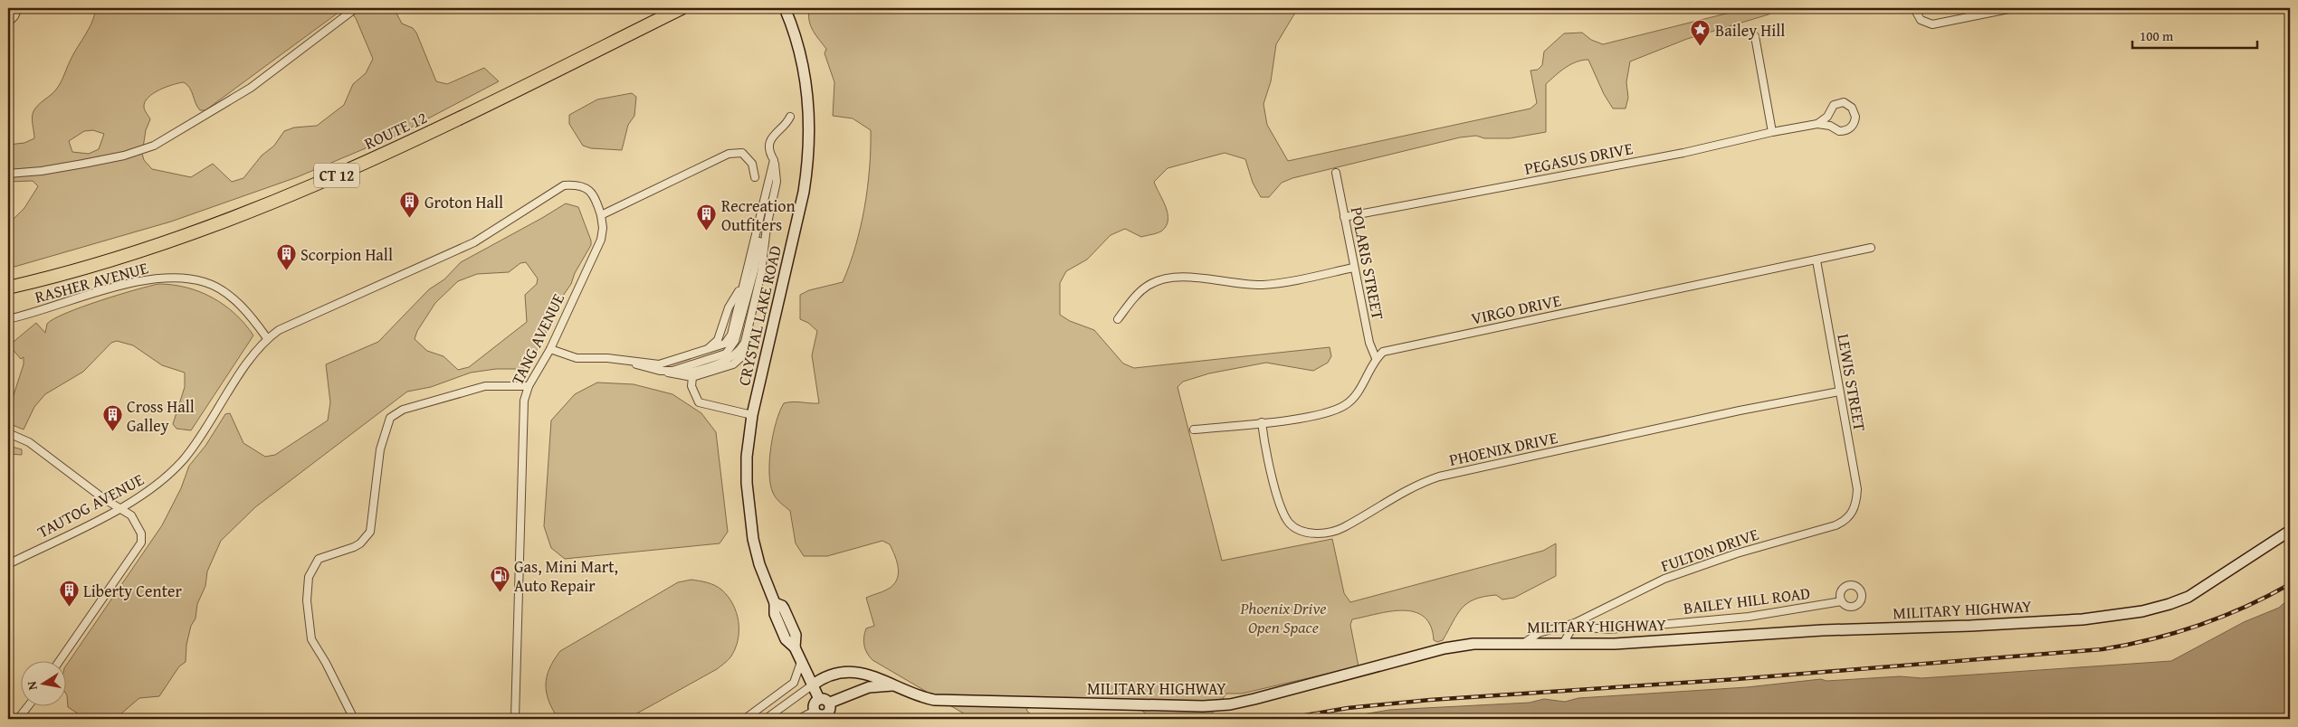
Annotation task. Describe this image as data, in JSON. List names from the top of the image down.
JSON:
{
  "streets": {
    "highway": ["ROUTE 12", "CT 12"],
    "street": [
      "PEGASUS DRIVE",
      "POLARIS STREET",
      "RASHER AVENUE",
      "VIRGO DRIVE",
      "CRYSTAL LAKE ROAD",
      "TANG AVENUE",
      "LEWIS STREET",
      "PHOENIX DRIVE",
      "TAUTOG AVENUE",
      "FULTON DRIVE",
      "BAILEY HILL ROAD",
      "MILITARY HIGHWAY"
    ]
  },
  "crossings": [
    ["PEGASUS DRIVE", "POLARIS STREET"],
    ["POLARIS STREET", "VIRGO DRIVE"],
    ["RASHER AVENUE", "TAUTOG AVENUE"],
    ["VIRGO DRIVE", "LEWIS STREET"],
    ["CRYSTAL LAKE ROAD", "MILITARY HIGHWAY"],
    ["TANG AVENUE", "TAUTOG AVENUE"],
    ["LEWIS STREET", "PHOENIX DRIVE"],
    ["LEWIS STREET", "FULTON DRIVE"],
    ["FULTON DRIVE", "BAILEY HILL ROAD"],
    ["FULTON DRIVE", "MILITARY HIGHWAY"]
  ],
  "parks": ["Phoenix Drive Open Space"],
  "places": {
    "place": ["Bailey Hill"],
    "building": [
      "Groton Hall",
      "Recreation Outfiters",
      "Scorpion Hall",
      "Cross Hall Galley",
      "Liberty Center"
    ],
    "fuel station": ["Gas, Mini Mart, Auto Repair"]
  },
  "scale_bar": "100 m",
  "north": "left"
}
